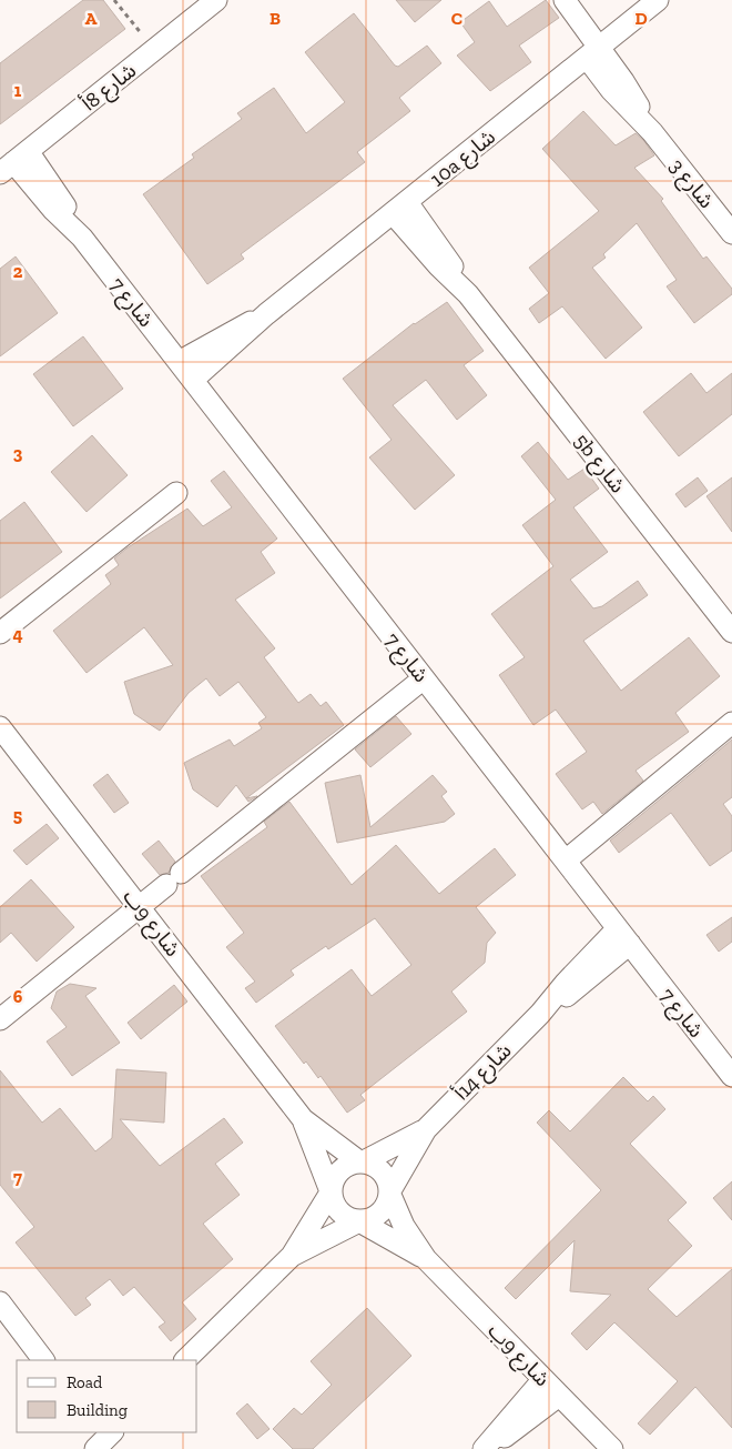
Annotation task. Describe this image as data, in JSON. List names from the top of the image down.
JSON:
{
  "streets": {
    "street": [
      "شارع 8أ",
      "10a شارع",
      "شارع 3",
      "شارع 7",
      "5b شارع",
      "شارع 9ب",
      "شارع 14أ"
    ]
  },
  "crossings": [
    ["شارع 8أ", "شارع 7"],
    ["10a شارع", "شارع 3"],
    ["10a شارع", "شارع 7"],
    ["10a شارع", "5b شارع"],
    ["شارع 7", "شارع 14أ"],
    ["شارع 9ب", "شارع 14أ"]
  ],
  "legend": ["Road", "Building"],
  "grid": {
    "columns": [
      "A",
      "B",
      "C",
      "D"
    ],
    "rows": [
      "1",
      "2",
      "3",
      "4",
      "5",
      "6",
      "7"
    ]
  }
}
